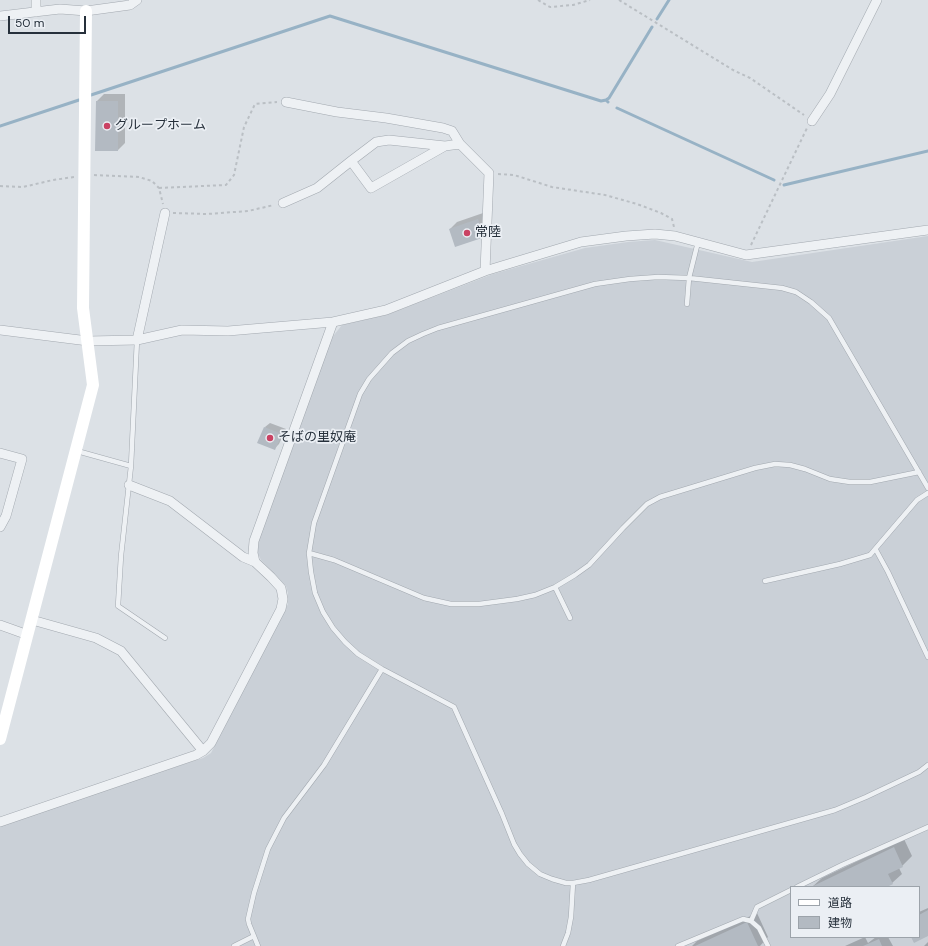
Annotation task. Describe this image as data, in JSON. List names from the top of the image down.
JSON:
{
  "places": ["グループホーム", "常陸", "そばの里奴庵"],
  "legend": ["道路", "建物"],
  "scale_bar": "50 m"
}
